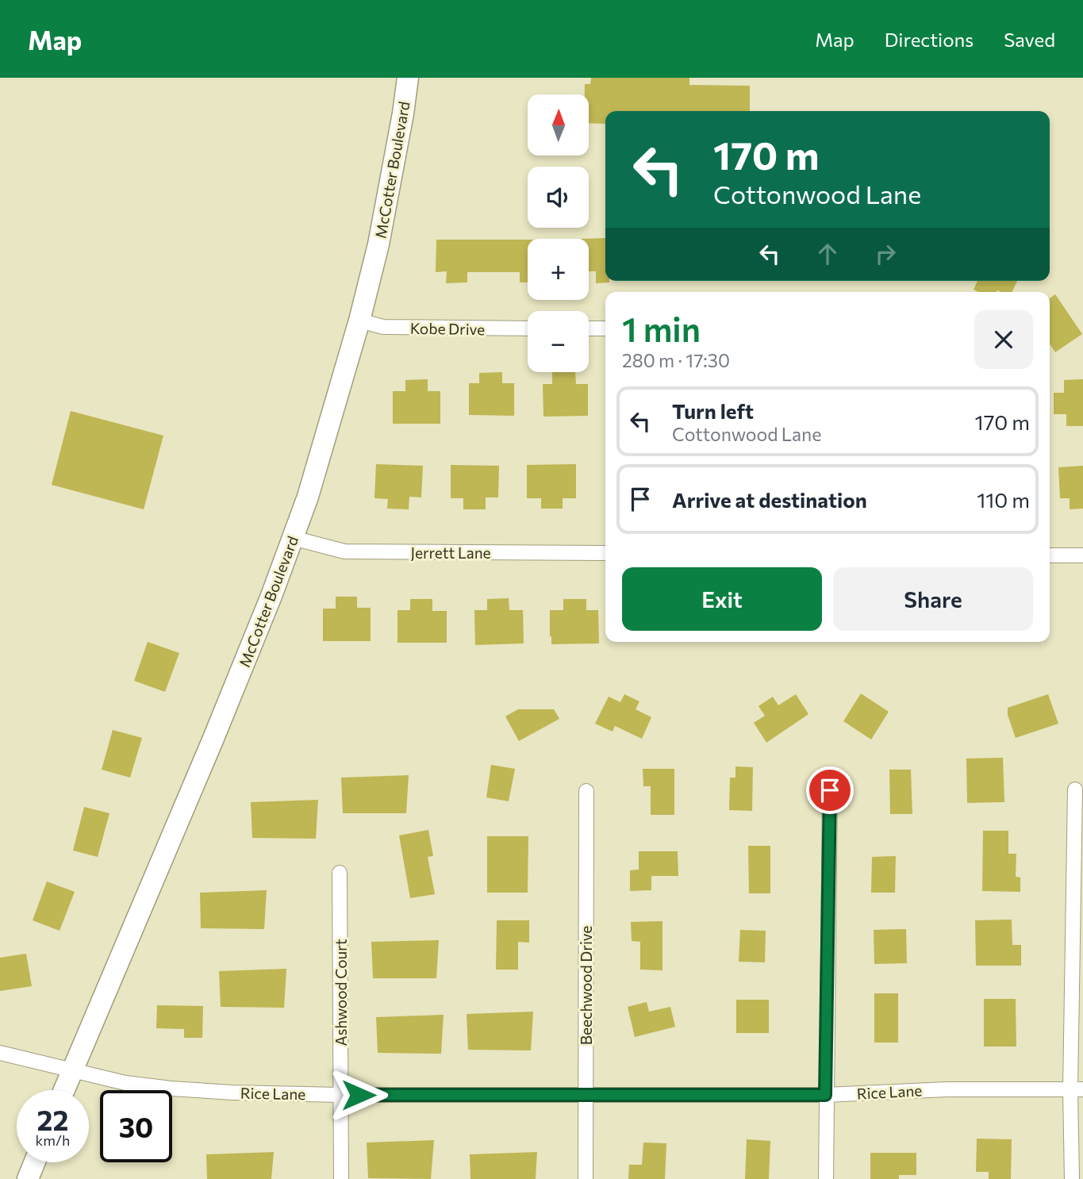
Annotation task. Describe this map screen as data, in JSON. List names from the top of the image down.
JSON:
{
  "streets": {
    "street": [
      "McCotter Boulevard",
      "Kobe Drive",
      "Jerrett Lane",
      "Beechwood Drive",
      "Ashwood Court",
      "Rice Lane"
    ]
  },
  "crossings": [
    ["McCotter Boulevard", "Kobe Drive"],
    ["McCotter Boulevard", "Jerrett Lane"],
    ["McCotter Boulevard", "Rice Lane"],
    ["Beechwood Drive", "Rice Lane"],
    ["Ashwood Court", "Rice Lane"]
  ],
  "north": "top",
  "page": {
    "header": "Map",
    "nav": ["Map", "Directions", "Saved"],
    "map_buttons": ["+", "−"],
    "turn": ["170 m", "Cottonwood Lane"],
    "heading": ["1 min", "280 m · 17:30"],
    "list": [
      {
        "name": "Turn left",
        "note": "Cottonwood Lane",
        "value": "170 m"
      },
      {
        "name": "Arrive at destination",
        "value": "110 m"
      }
    ],
    "buttons": ["Exit", "Share"],
    "speed": "22 km/h",
    "limit": "30"
  }
}
